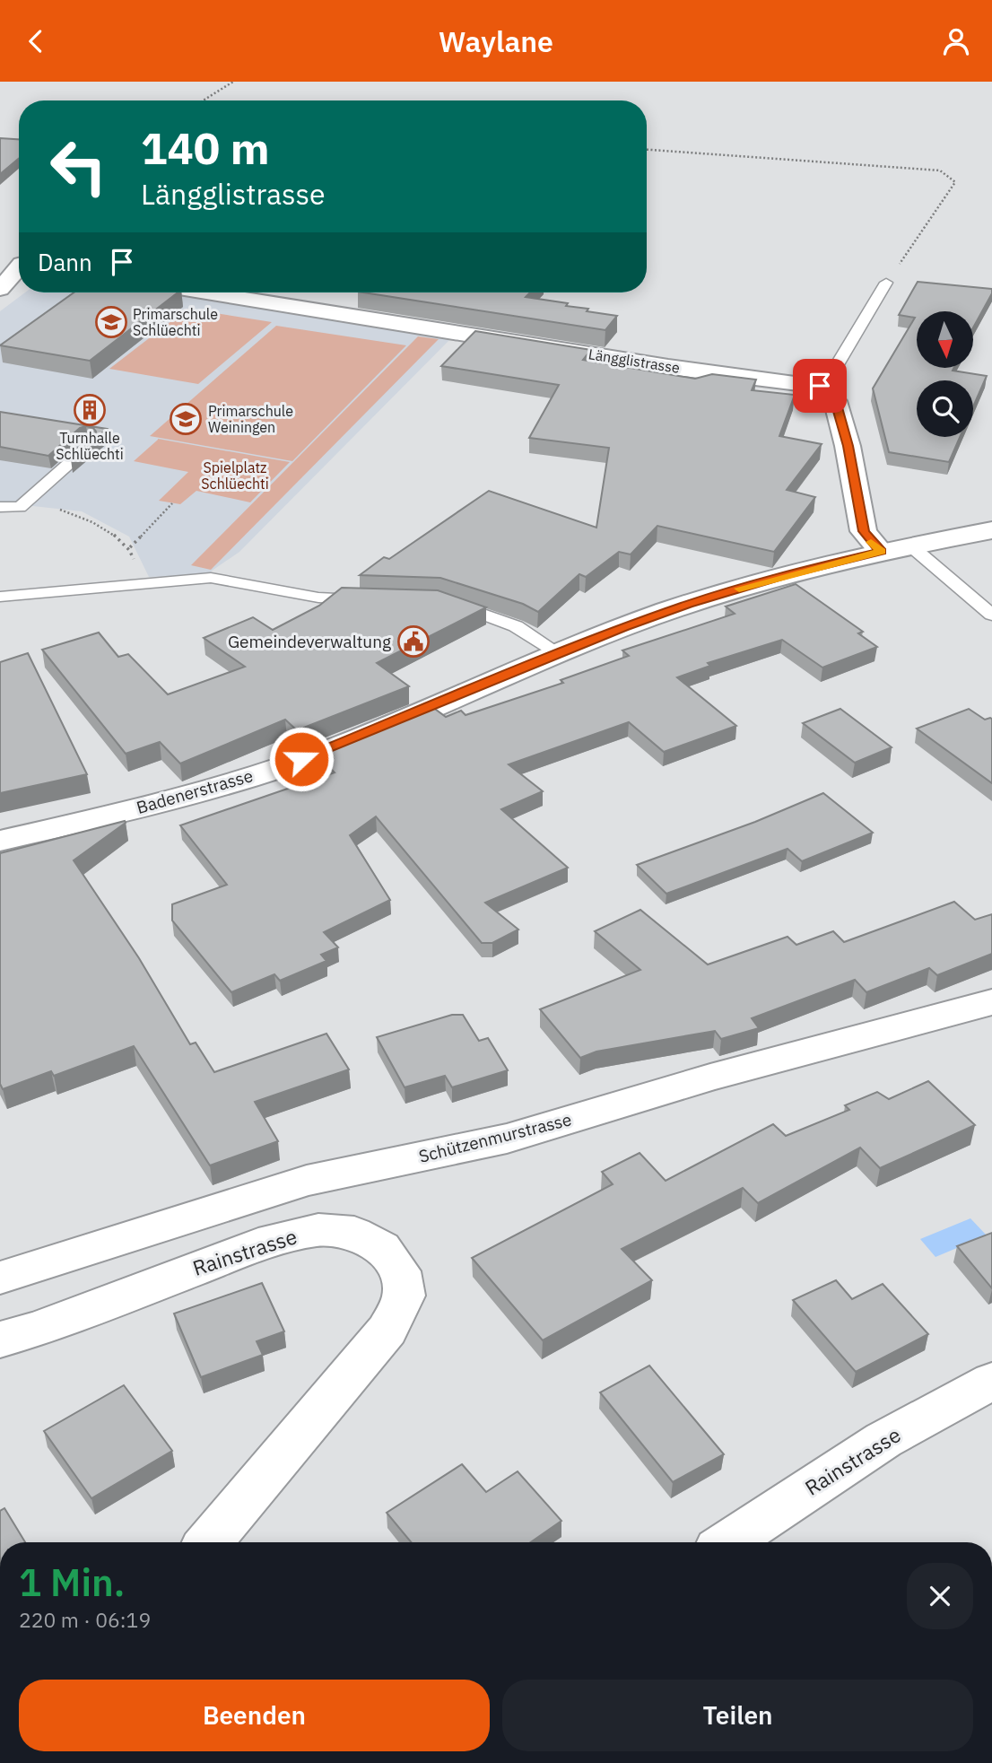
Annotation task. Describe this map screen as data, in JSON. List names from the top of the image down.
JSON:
{
  "streets": {
    "street": [
      "Längglistrasse",
      "Badenerstrasse",
      "Schützenmurstrasse",
      "Rainstrasse"
    ]
  },
  "parks": ["Spielplatz Schlüechti"],
  "places": {
    "school or university": ["Primarschule Schlüechti", "Primarschule Weiningen"],
    "building": ["Turnhalle Schlüechti"],
    "public building": ["Gemeindeverwaltung"]
  },
  "north": "bottom",
  "page": {
    "header": "Waylane",
    "turn": ["140 m", "Längglistrasse"],
    "then": "Dann",
    "heading": ["1 Min.", "220 m · 06:19"],
    "buttons": ["Beenden", "Teilen"]
  }
}
